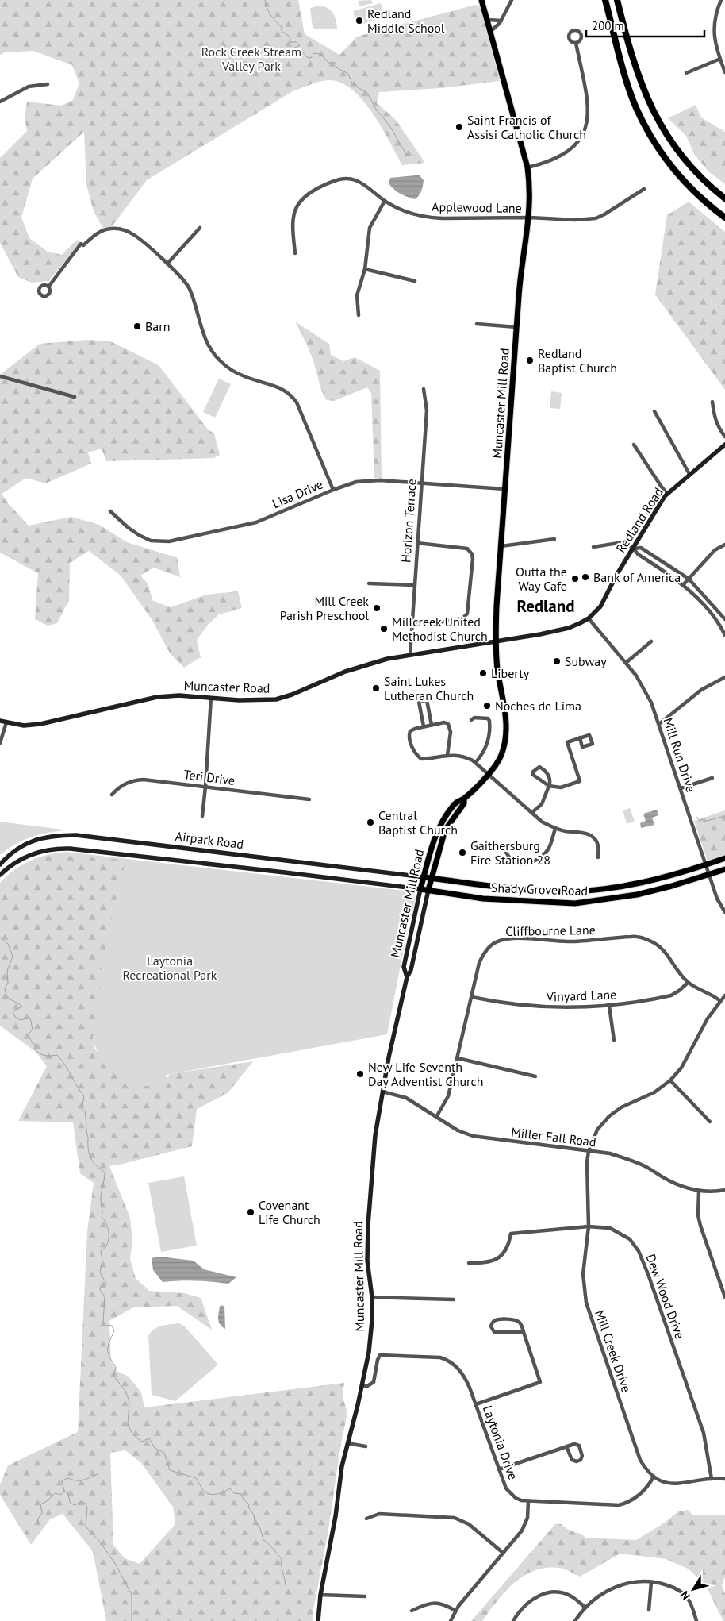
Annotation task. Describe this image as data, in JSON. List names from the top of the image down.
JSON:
{
  "streets": {
    "main road": ["Muncaster Mill Road", "Shady Grove Road"],
    "street": [
      "Applewood Lane",
      "Lisa Drive",
      "Redland Road",
      "Horizon Terrace",
      "Muncaster Road",
      "Mill Run Drive",
      "Teri Drive",
      "Airpark Road",
      "Cliffbourne Lane",
      "Vinyard Lane",
      "Miller Fall Road",
      "Dew Wood Drive",
      "Mill Creek Drive",
      "Laytonia Drive"
    ]
  },
  "crossings": [
    ["Applewood Lane", "Muncaster Mill Road"],
    ["Muncaster Mill Road", "Lisa Drive"],
    ["Muncaster Mill Road", "Redland Road"],
    ["Muncaster Mill Road", "Muncaster Road"],
    ["Muncaster Mill Road", "Airpark Road"],
    ["Muncaster Mill Road", "Shady Grove Road"],
    ["Muncaster Mill Road", "Miller Fall Road"],
    ["Muncaster Mill Road", "Laytonia Drive"],
    ["Lisa Drive", "Horizon Terrace"],
    ["Redland Road", "Muncaster Road"],
    ["Redland Road", "Mill Run Drive"],
    ["Horizon Terrace", "Muncaster Road"],
    ["Mill Run Drive", "Shady Grove Road"],
    ["Airpark Road", "Shady Grove Road"],
    ["Cliffbourne Lane", "Vinyard Lane"],
    ["Cliffbourne Lane", "Miller Fall Road"],
    ["Cliffbourne Lane", "Mill Creek Drive"],
    ["Miller Fall Road", "Mill Creek Drive"],
    ["Dew Wood Drive", "Mill Creek Drive"],
    ["Mill Creek Drive", "Laytonia Drive"]
  ],
  "districts": ["Redland"],
  "parks": ["Rock Creek Stream Valley Park", "Laytonia Recreational Park"],
  "places": [
    "Redland Middle School",
    "Saint Francis of Assisi Catholic Church",
    "Barn",
    "Redland Baptist Church",
    "Bank of America",
    "Outta the Way Cafe",
    "Mill Creek Parish Preschool",
    "Millcreek United Methodist Church",
    "Subway",
    "Liberty",
    "Saint Lukes Lutheran Church",
    "Noches de Lima",
    "Central Baptist Church",
    "Gaithersburg Fire Station 28",
    "New Life Seventh Day Adventist Church",
    "Covenant Life Church"
  ],
  "scale_bar": "200 m",
  "north": "bottom left"
}
